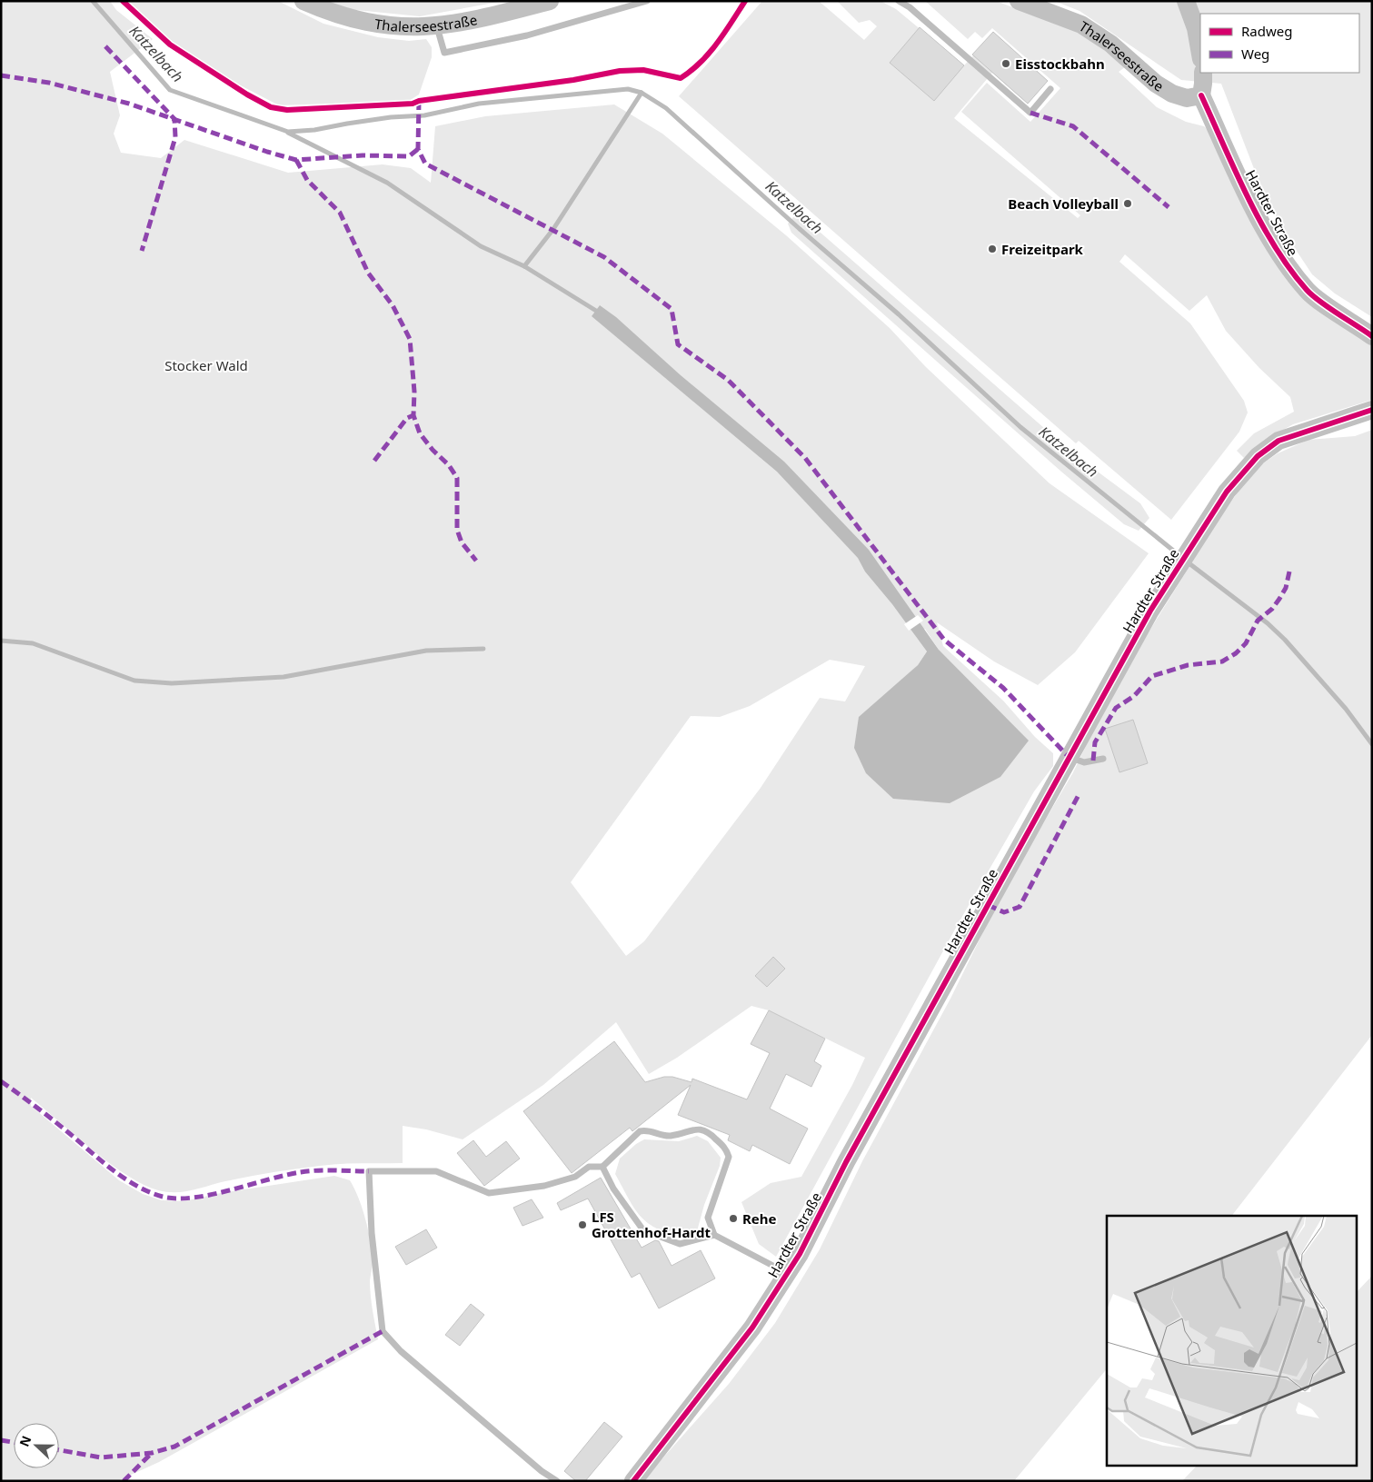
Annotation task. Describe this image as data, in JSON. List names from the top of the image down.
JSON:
{
  "streets": {
    "street": ["Thalerseestraße", "Hardter Straße"]
  },
  "crossings": [
    ["Thalerseestraße", "Hardter Straße"]
  ],
  "water": ["Katzelbach"],
  "parks": ["Stocker Wald"],
  "places": [
    "Eisstockbahn",
    "Beach Volleyball",
    "Freizeitpark",
    "Rehe",
    "LFS Grottenhof-Hardt"
  ],
  "legend": ["Radweg", "Weg"],
  "north": "left"
}
